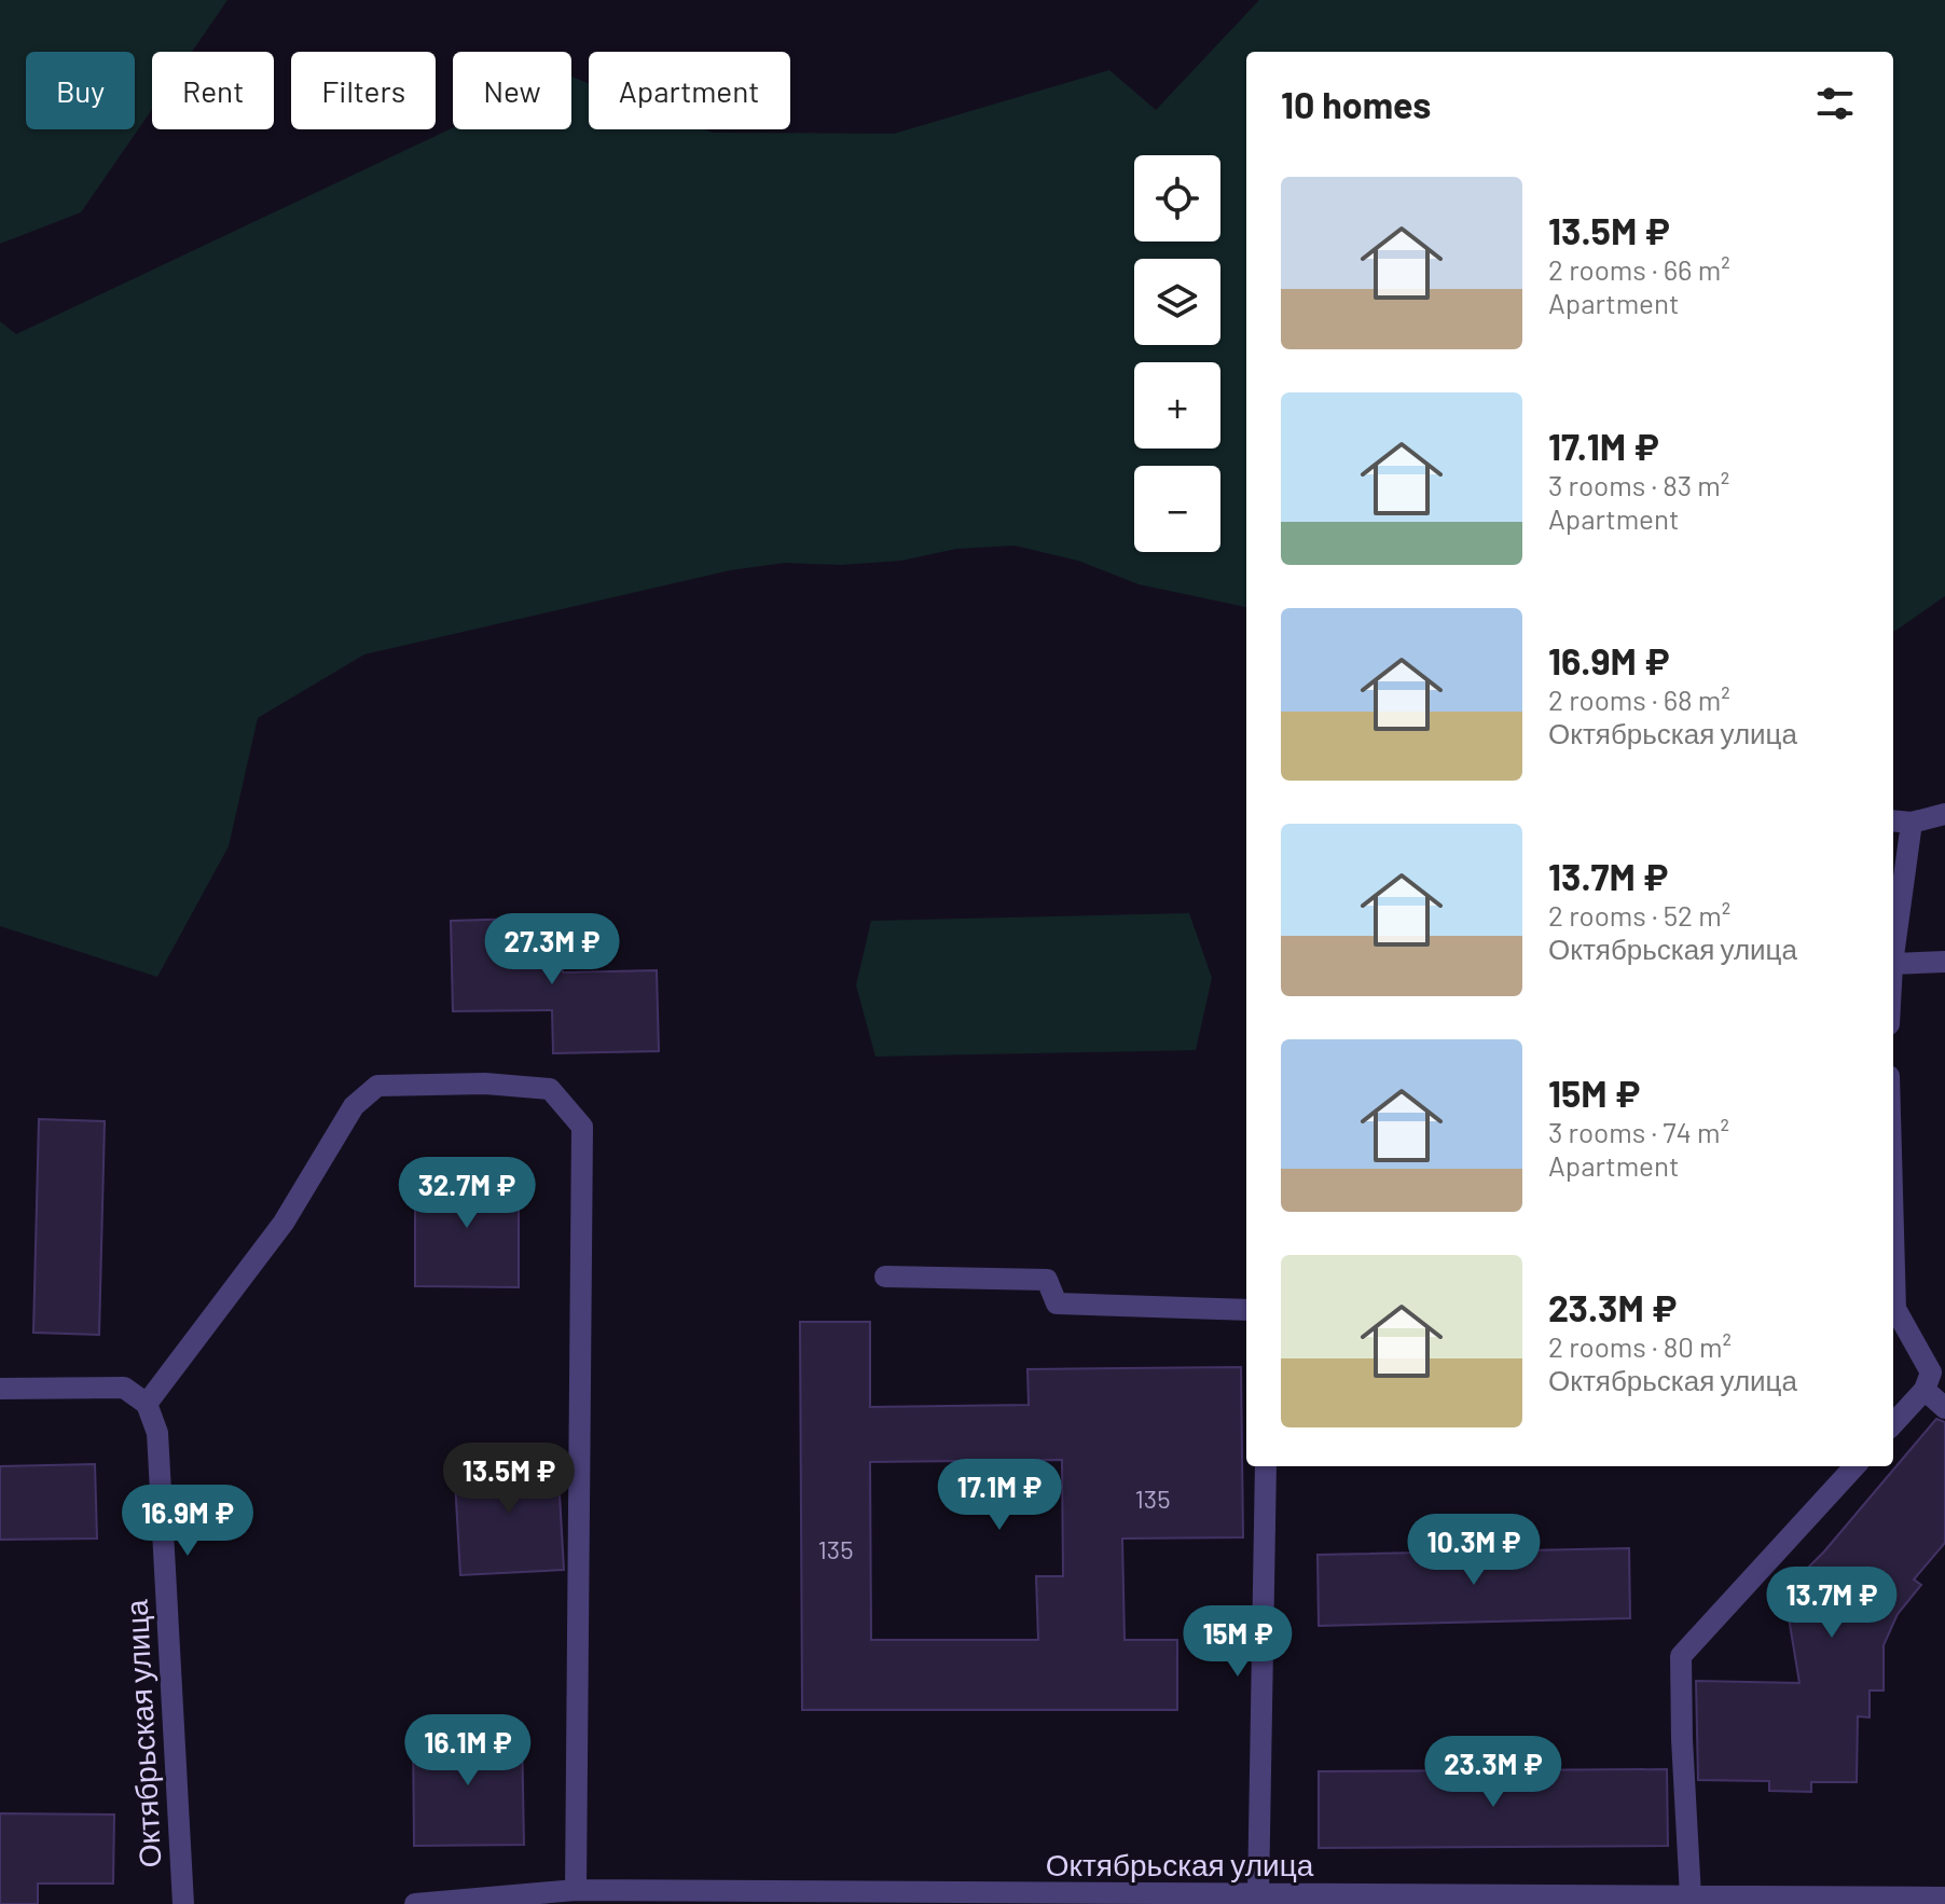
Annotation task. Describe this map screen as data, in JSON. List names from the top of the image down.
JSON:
{
  "streets": {
    "street": ["Октябрьская улица"]
  },
  "house_numbers": ["135", "135"],
  "page": {
    "chip": [
      "Buy",
      "Rent",
      "Filters",
      "New",
      "Apartment"
    ],
    "heading": "10 homes",
    "map_buttons": ["+", "−"],
    "list": [
      {
        "name": "13.5M ₽",
        "note": "2 rooms · 66 m² · Apartment"
      },
      {
        "name": "17.1M ₽",
        "note": "3 rooms · 83 m² · Apartment"
      },
      {
        "name": "16.9M ₽",
        "note": "2 rooms · 68 m² · Октябрьская улица"
      },
      {
        "name": "13.7M ₽",
        "note": "2 rooms · 52 m² · Октябрьская улица"
      },
      {
        "name": "15M ₽",
        "note": "3 rooms · 74 m² · Apartment"
      },
      {
        "name": "23.3M ₽",
        "note": "2 rooms · 80 m² · Октябрьская улица"
      }
    ],
    "price": [
      "27.3M ₽",
      "32.7M ₽",
      "13.5M ₽",
      "17.1M ₽",
      "16.9M ₽",
      "10.3M ₽",
      "13.7M ₽",
      "15M ₽",
      "16.1M ₽",
      "23.3M ₽"
    ]
  }
}
